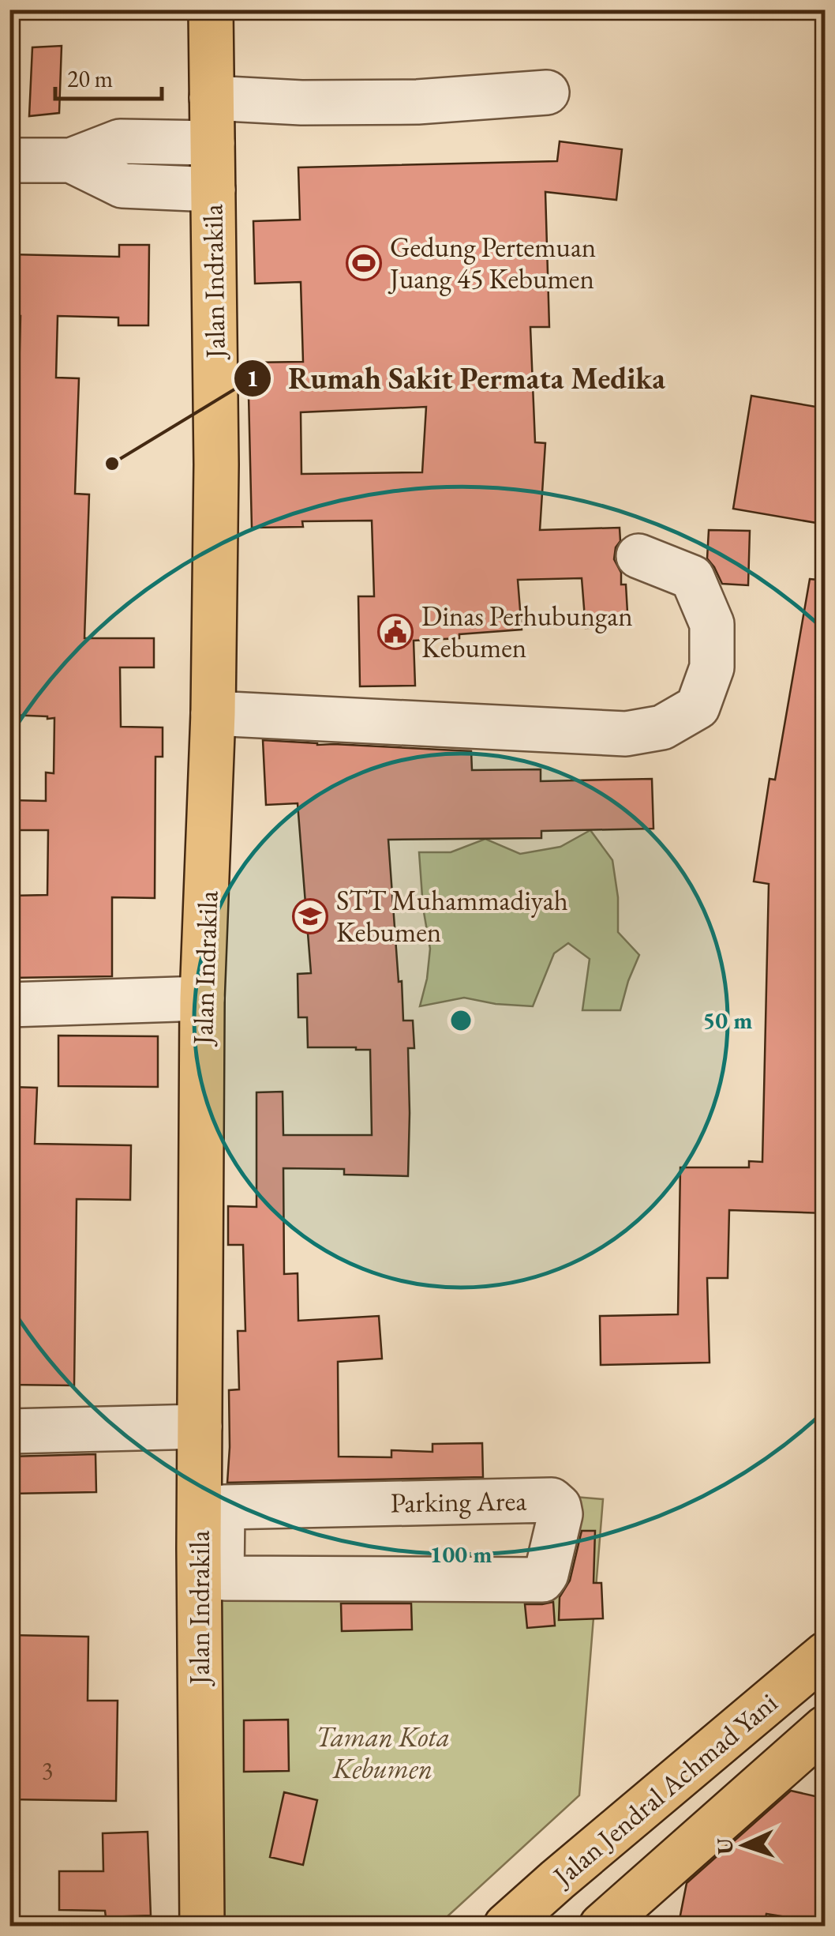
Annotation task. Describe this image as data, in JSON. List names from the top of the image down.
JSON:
{
  "streets": {
    "main road": ["Jalan Indrakila", "Jalan Jendral Achmad Yani"],
    "street": ["Parking Area"]
  },
  "crossings": [
    ["Jalan Indrakila", "Parking Area"]
  ],
  "parks": ["Taman Kota Kebumen"],
  "places": {
    "sports": ["Gedung Pertemuan Juang 45 Kebumen"],
    "other": ["Rumah Sakit Permata Medika"],
    "public building": ["Dinas Perhubungan Kebumen"],
    "school or university": ["STT Muhammadiyah Kebumen"]
  },
  "house_numbers": ["3"],
  "scale_bar": "20 m",
  "north": "left",
  "rings": ["50 m", "100 m"]
}
